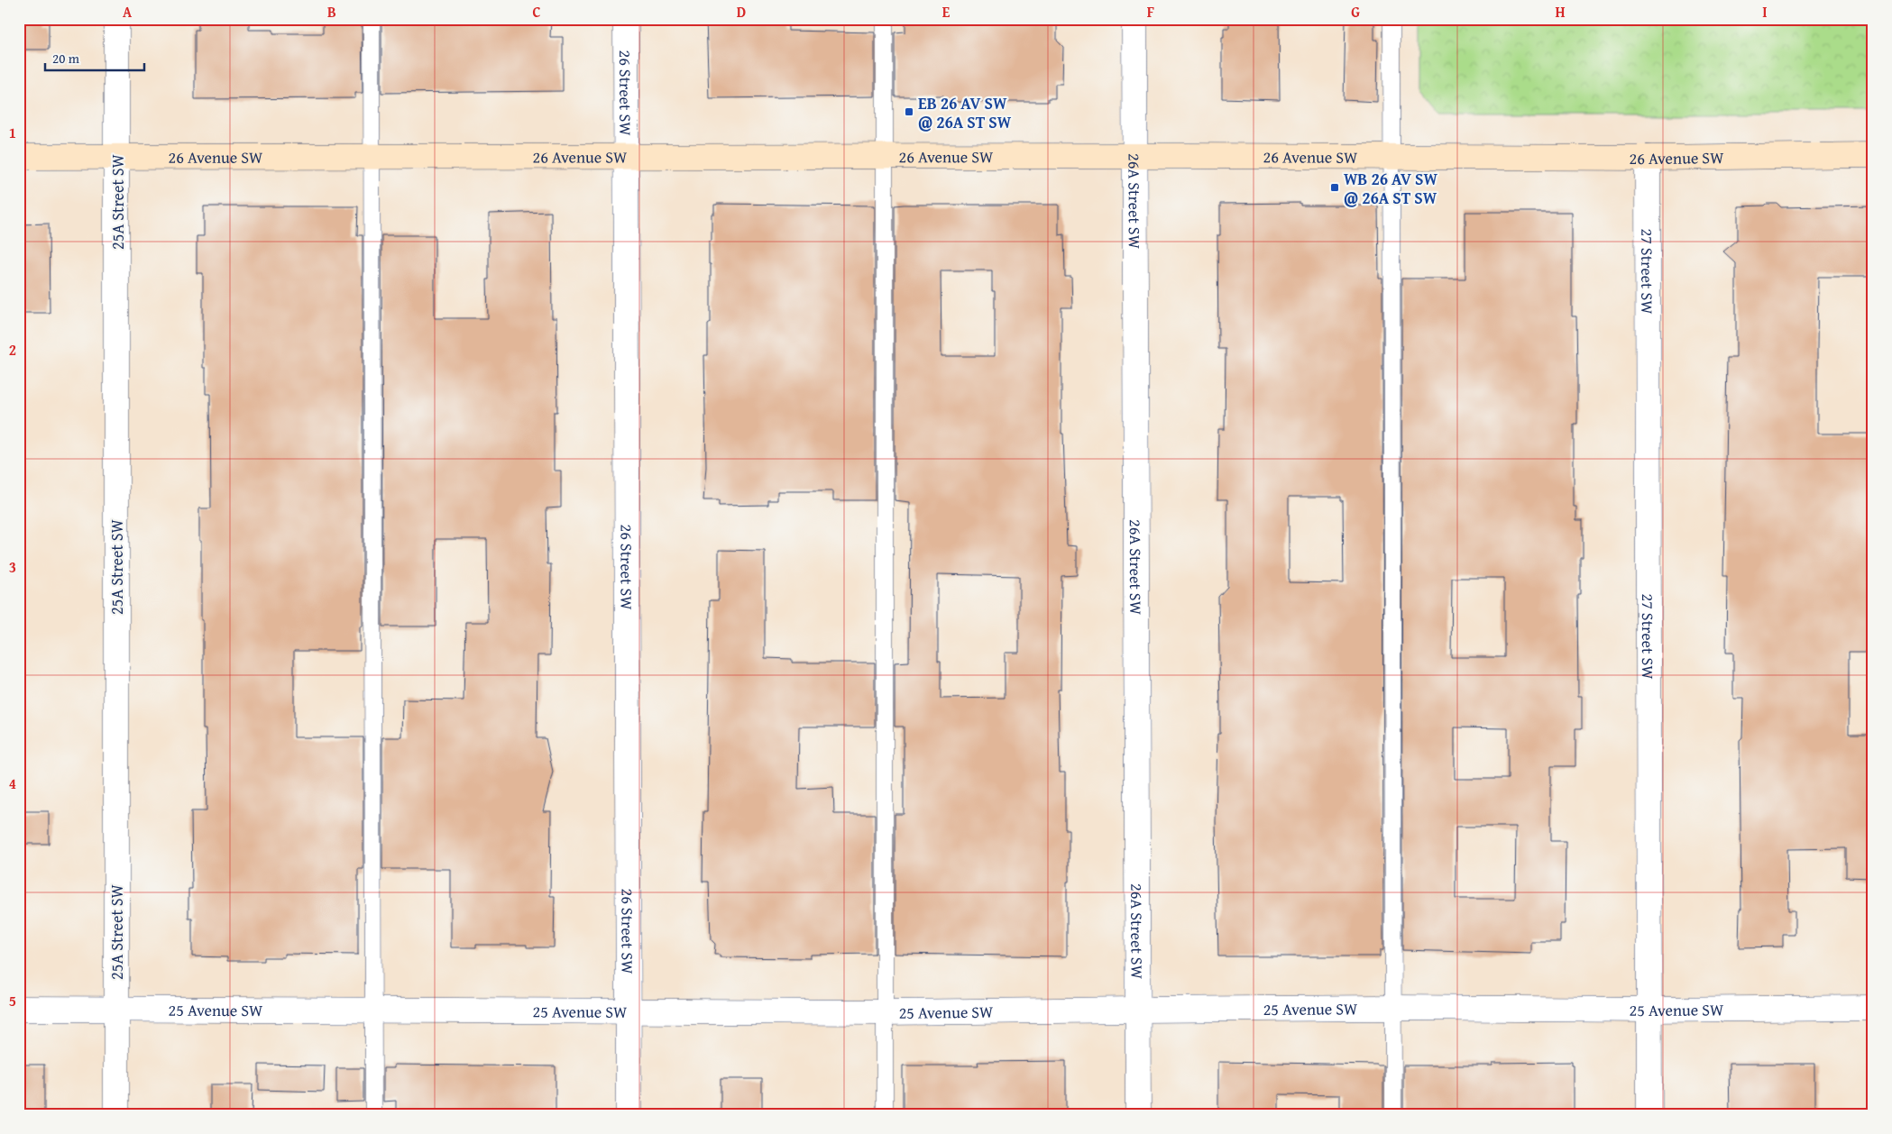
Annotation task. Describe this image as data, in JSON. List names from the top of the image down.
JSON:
{
  "streets": {
    "street": [
      "26 Street SW",
      "26 Avenue SW",
      "25A Street SW",
      "26A Street SW",
      "27 Street SW",
      "25 Avenue SW"
    ]
  },
  "crossings": [
    ["26 Street SW", "26 Avenue SW"],
    ["26 Street SW", "25 Avenue SW"],
    ["26 Avenue SW", "25A Street SW"],
    ["26 Avenue SW", "26A Street SW"],
    ["26 Avenue SW", "27 Street SW"],
    ["25A Street SW", "25 Avenue SW"],
    ["26A Street SW", "25 Avenue SW"],
    ["27 Street SW", "25 Avenue SW"]
  ],
  "places": {
    "transit": ["EB 26 AV SW @ 26A ST SW", "WB 26 AV SW @ 26A ST SW"]
  },
  "scale_bar": "20 m",
  "grid": {
    "columns": [
      "A",
      "B",
      "C",
      "D",
      "E",
      "F",
      "G",
      "H",
      "I"
    ],
    "rows": [
      "1",
      "2",
      "3",
      "4",
      "5"
    ]
  }
}
